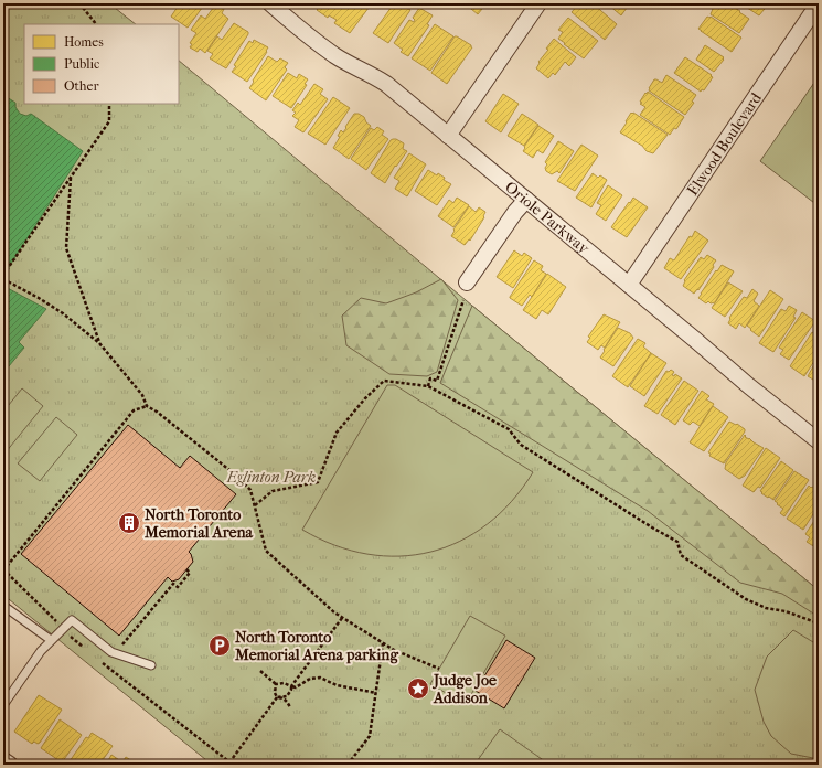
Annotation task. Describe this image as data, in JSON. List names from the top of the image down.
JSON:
{
  "streets": {
    "street": ["Elwood Boulevard", "Oriole Parkway"]
  },
  "crossings": [
    ["Elwood Boulevard", "Oriole Parkway"]
  ],
  "parks": ["Eglinton Park"],
  "places": {
    "building": ["North Toronto Memorial Arena"],
    "parking": ["North Toronto Memorial Arena parking"],
    "place": ["Judge Joe Addison"]
  },
  "legend": ["Homes", "Public", "Other"]
}
